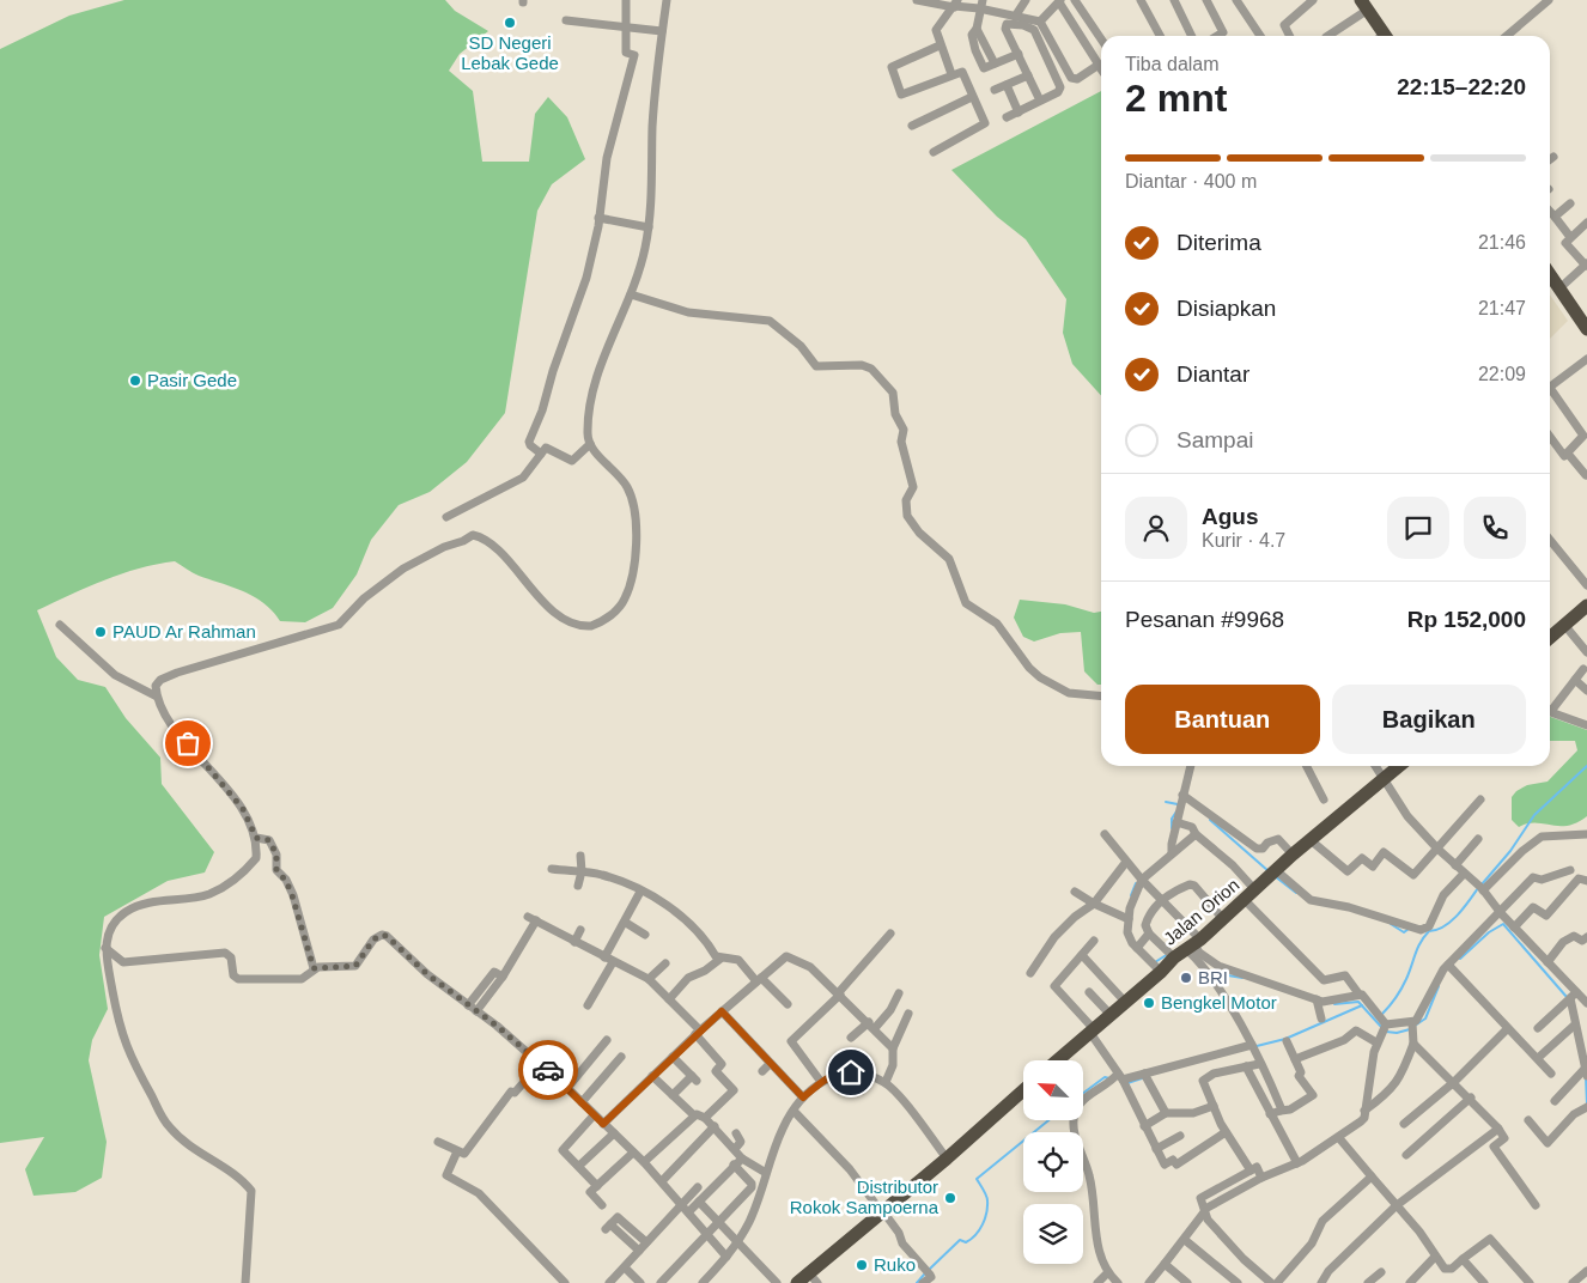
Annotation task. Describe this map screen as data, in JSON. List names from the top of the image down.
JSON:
{
  "streets": {
    "highway": ["Jalan Orion"]
  },
  "places": [
    "SD Negeri Lebak Gede",
    "Pasir Gede",
    "PAUD Ar Rahman",
    "BRI",
    "Bengkel Motor",
    "Distributor Rokok Sampoerna",
    "Ruko"
  ],
  "north": "top left",
  "page": {
    "heading": ["2 mnt", "Tiba dalam", "22:15–22:20"],
    "panel": [
      "Agus",
      "Kurir · 4.7",
      "Pesanan #9968",
      "Rp 152,000"
    ],
    "bar": "Diantar · 400 m",
    "list": [
      ["Diterima", "21:46"],
      ["Disiapkan", "21:47"],
      ["Diantar", "22:09"],
      "Sampai"
    ],
    "buttons": ["Bantuan", "Bagikan"]
  }
}
